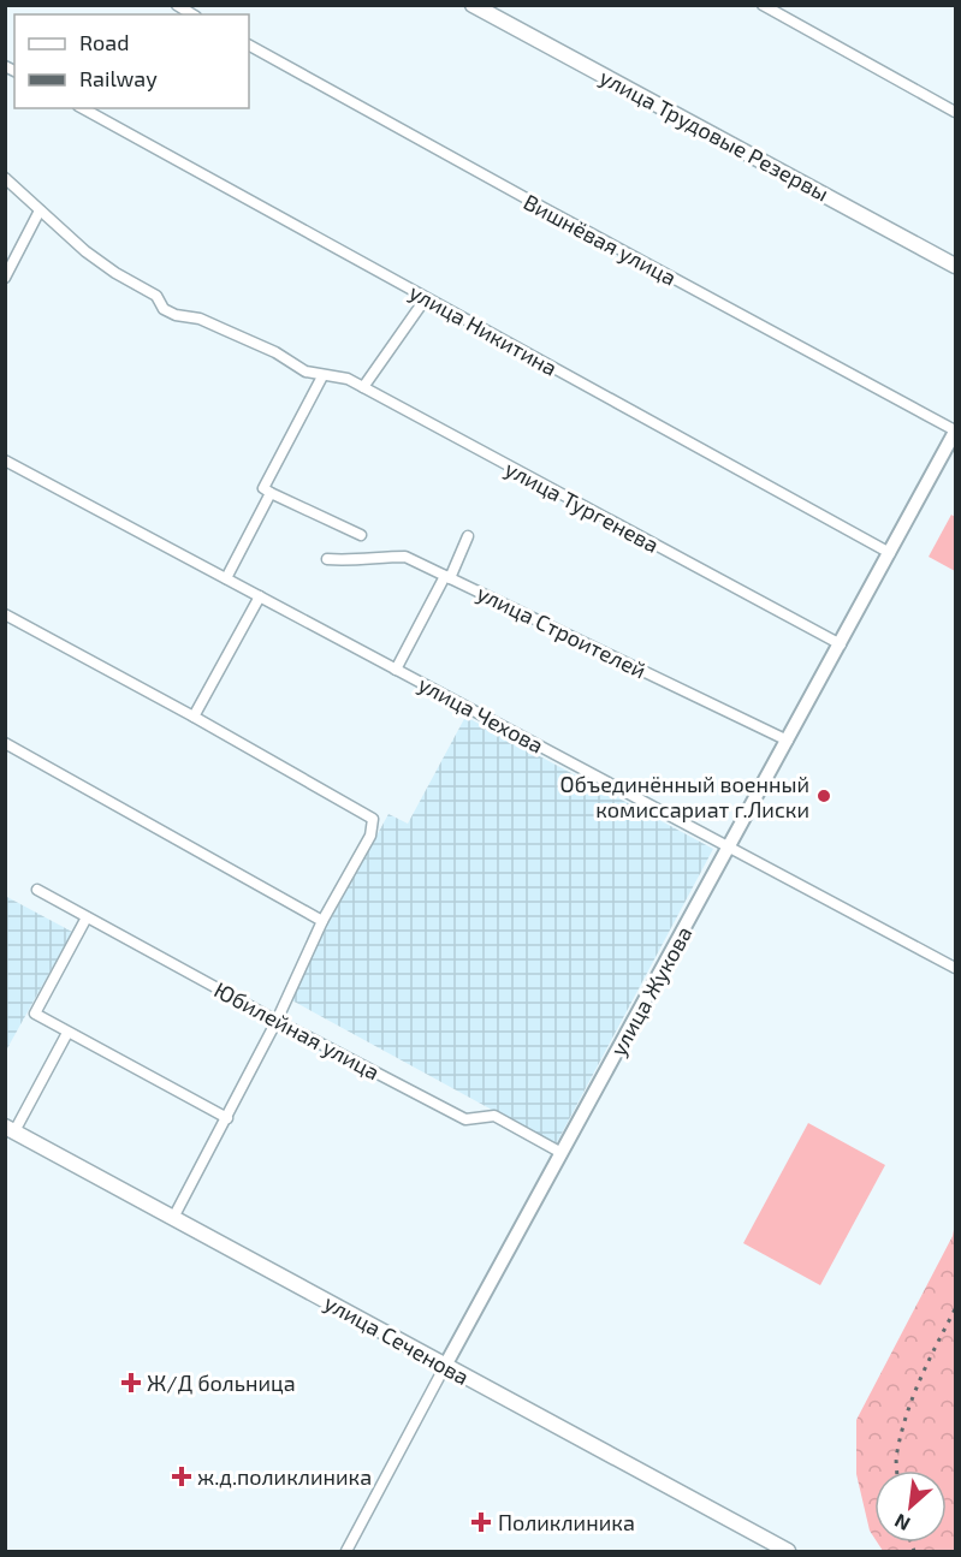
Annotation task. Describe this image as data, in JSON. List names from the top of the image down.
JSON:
{
  "streets": {
    "main road": ["улица Трудовые Резервы", "улица Сеченова"],
    "street": [
      "Вишнёвая улица",
      "улица Никитина",
      "улица Тургенева",
      "улица Строителей",
      "улица Чехова",
      "улица Жукова",
      "Юбилейная улица"
    ]
  },
  "crossings": [
    ["Вишнёвая улица", "улица Жукова"],
    ["улица Никитина", "улица Жукова"],
    ["улица Тургенева", "улица Жукова"],
    ["улица Строителей", "улица Жукова"],
    ["улица Чехова", "улица Жукова"],
    ["улица Жукова", "Юбилейная улица"],
    ["улица Жукова", "улица Сеченова"]
  ],
  "places": {
    "other": ["Объединённый военный комиссариат г.Лиски"],
    "health": ["Ж/Д больница", "ж.д.поликлиника", "Поликлиника"]
  },
  "legend": ["Road", "Railway"],
  "north": "bottom left"
}
